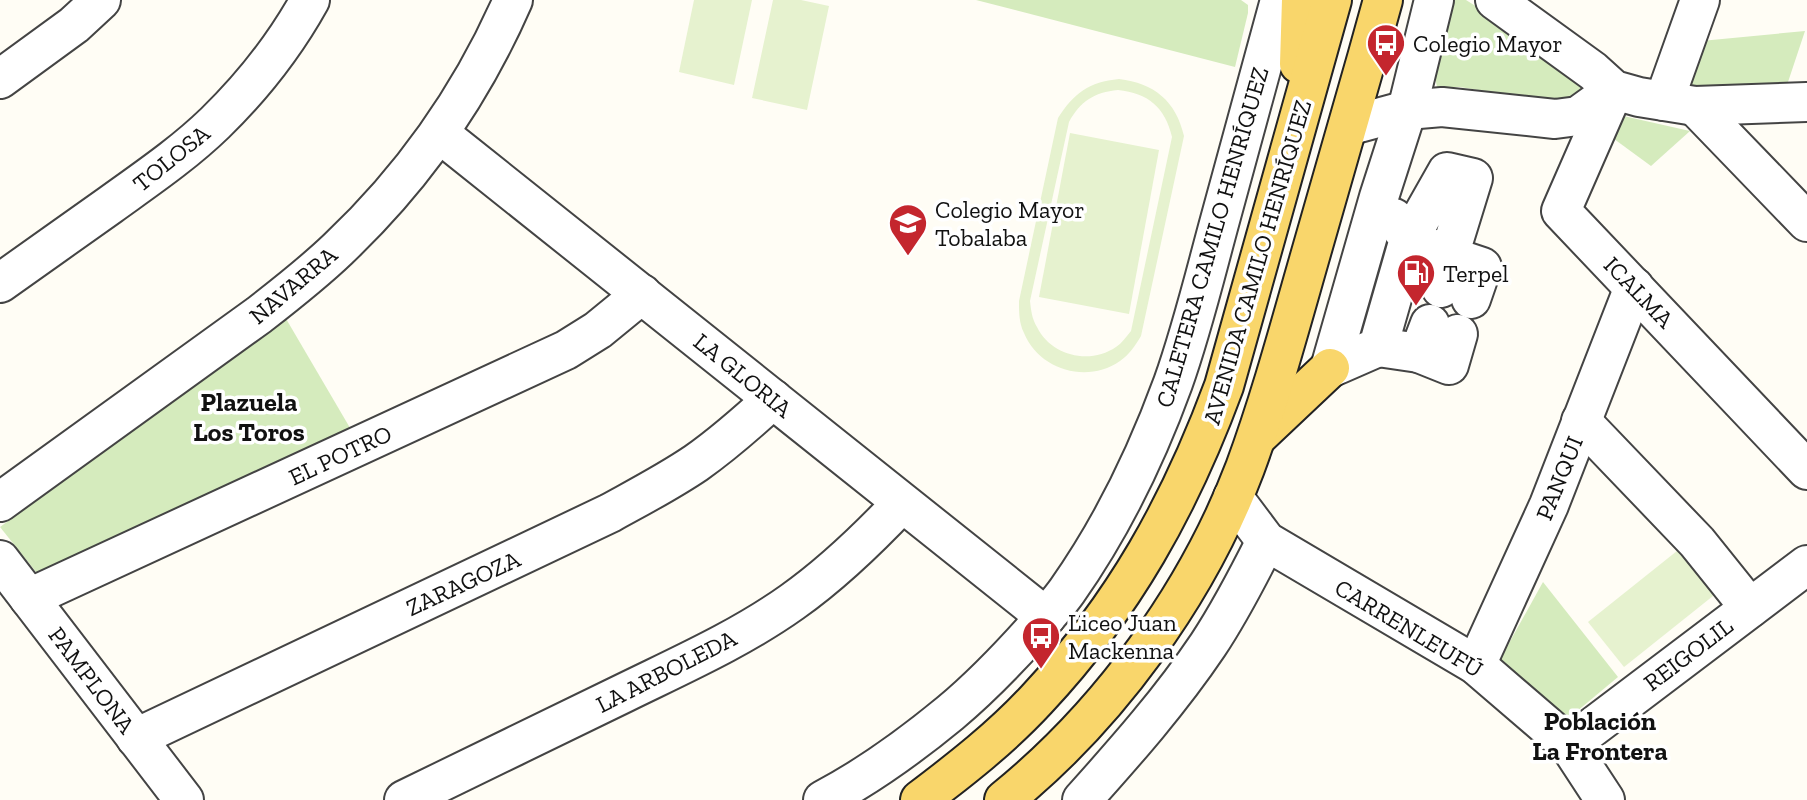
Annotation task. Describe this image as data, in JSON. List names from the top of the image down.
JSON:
{
  "streets": {
    "main road": ["AVENIDA CAMILO HENRÍQUEZ"],
    "street": [
      "TOLOSA",
      "CALETERA CAMILO HENRÍQUEZ",
      "NAVARRA",
      "ICALMA",
      "LA GLORIA",
      "EL POTRO",
      "PANQUI",
      "ZARAGOZA",
      "CARRENLEUFÚ",
      "REIGOLIL",
      "LA ARBOLEDA",
      "PAMPLONA"
    ]
  },
  "crossings": [
    ["CALETERA CAMILO HENRÍQUEZ", "LA GLORIA"],
    ["AVENIDA CAMILO HENRÍQUEZ", "CARRENLEUFÚ"],
    ["NAVARRA", "LA GLORIA"],
    ["ICALMA", "PANQUI"],
    ["LA GLORIA", "EL POTRO"],
    ["LA GLORIA", "ZARAGOZA"],
    ["LA GLORIA", "LA ARBOLEDA"],
    ["EL POTRO", "PAMPLONA"],
    ["PANQUI", "CARRENLEUFÚ"],
    ["ZARAGOZA", "PAMPLONA"],
    ["CARRENLEUFÚ", "REIGOLIL"]
  ],
  "districts": ["Plazuela Los Toros", "Población La Frontera"],
  "places": {
    "bus stop": ["Colegio Mayor", "Liceo Juan Mackenna"],
    "school or university": ["Colegio Mayor Tobalaba"],
    "fuel station": ["Terpel"]
  }
}
